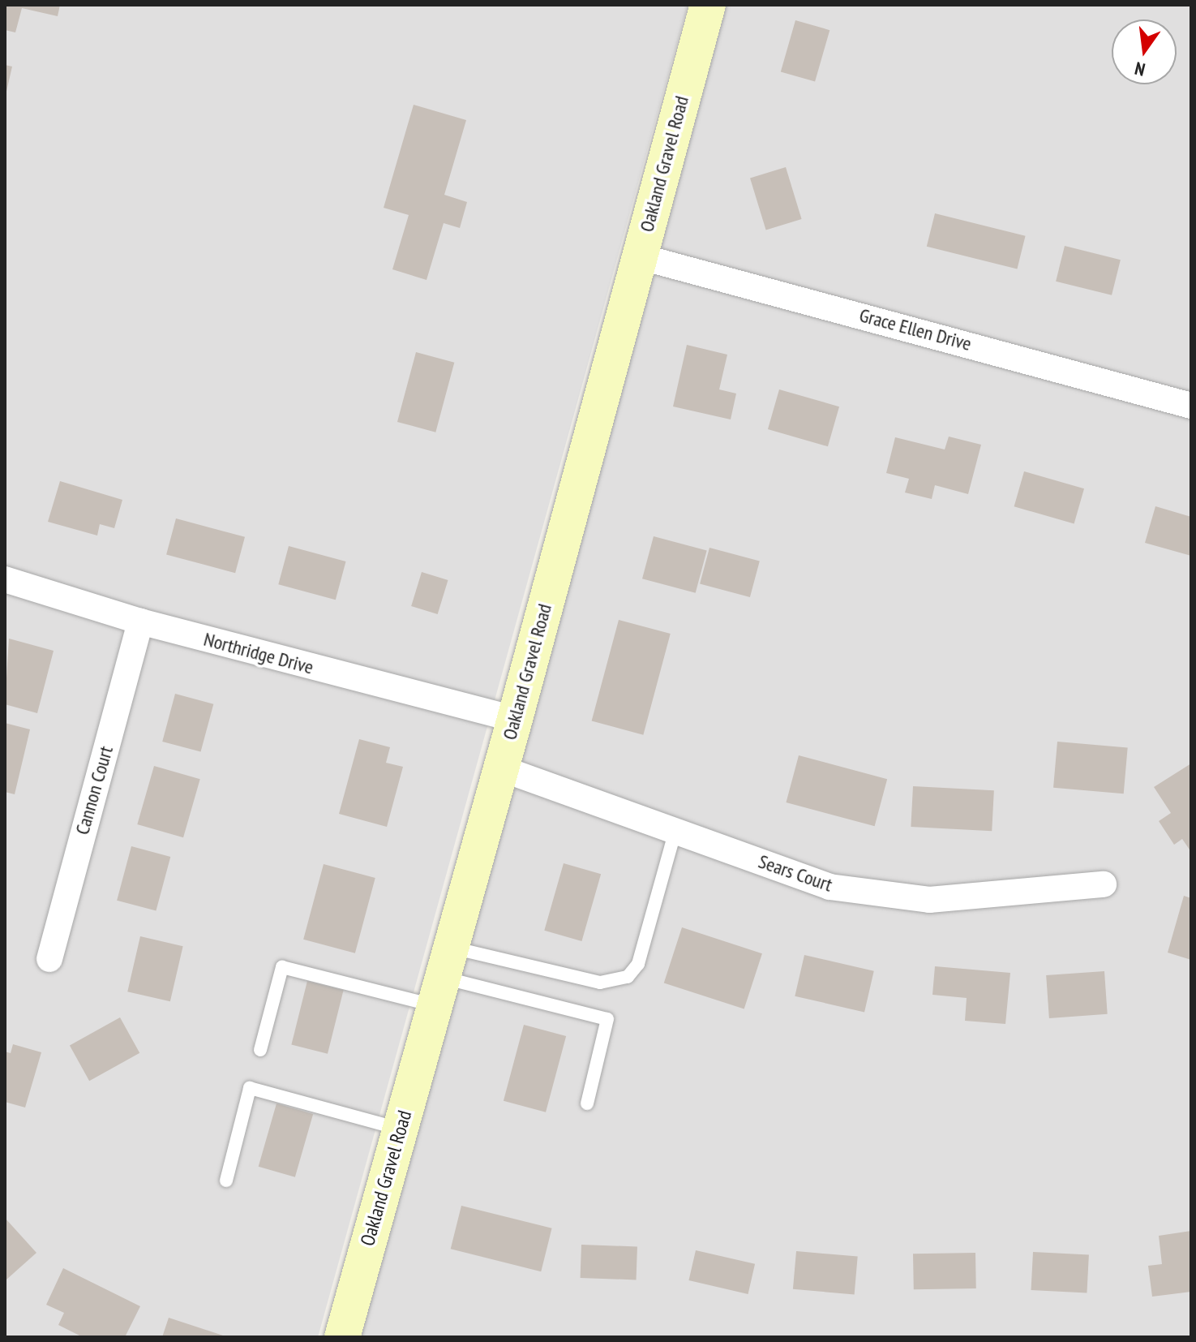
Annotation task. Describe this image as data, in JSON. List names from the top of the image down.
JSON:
{
  "streets": {
    "street": [
      "Oakland Gravel Road",
      "Grace Ellen Drive",
      "Northridge Drive",
      "Cannon Court",
      "Sears Court"
    ]
  },
  "crossings": [
    ["Oakland Gravel Road", "Grace Ellen Drive"],
    ["Oakland Gravel Road", "Northridge Drive"],
    ["Oakland Gravel Road", "Sears Court"],
    ["Northridge Drive", "Cannon Court"]
  ],
  "north": "bottom"
}
